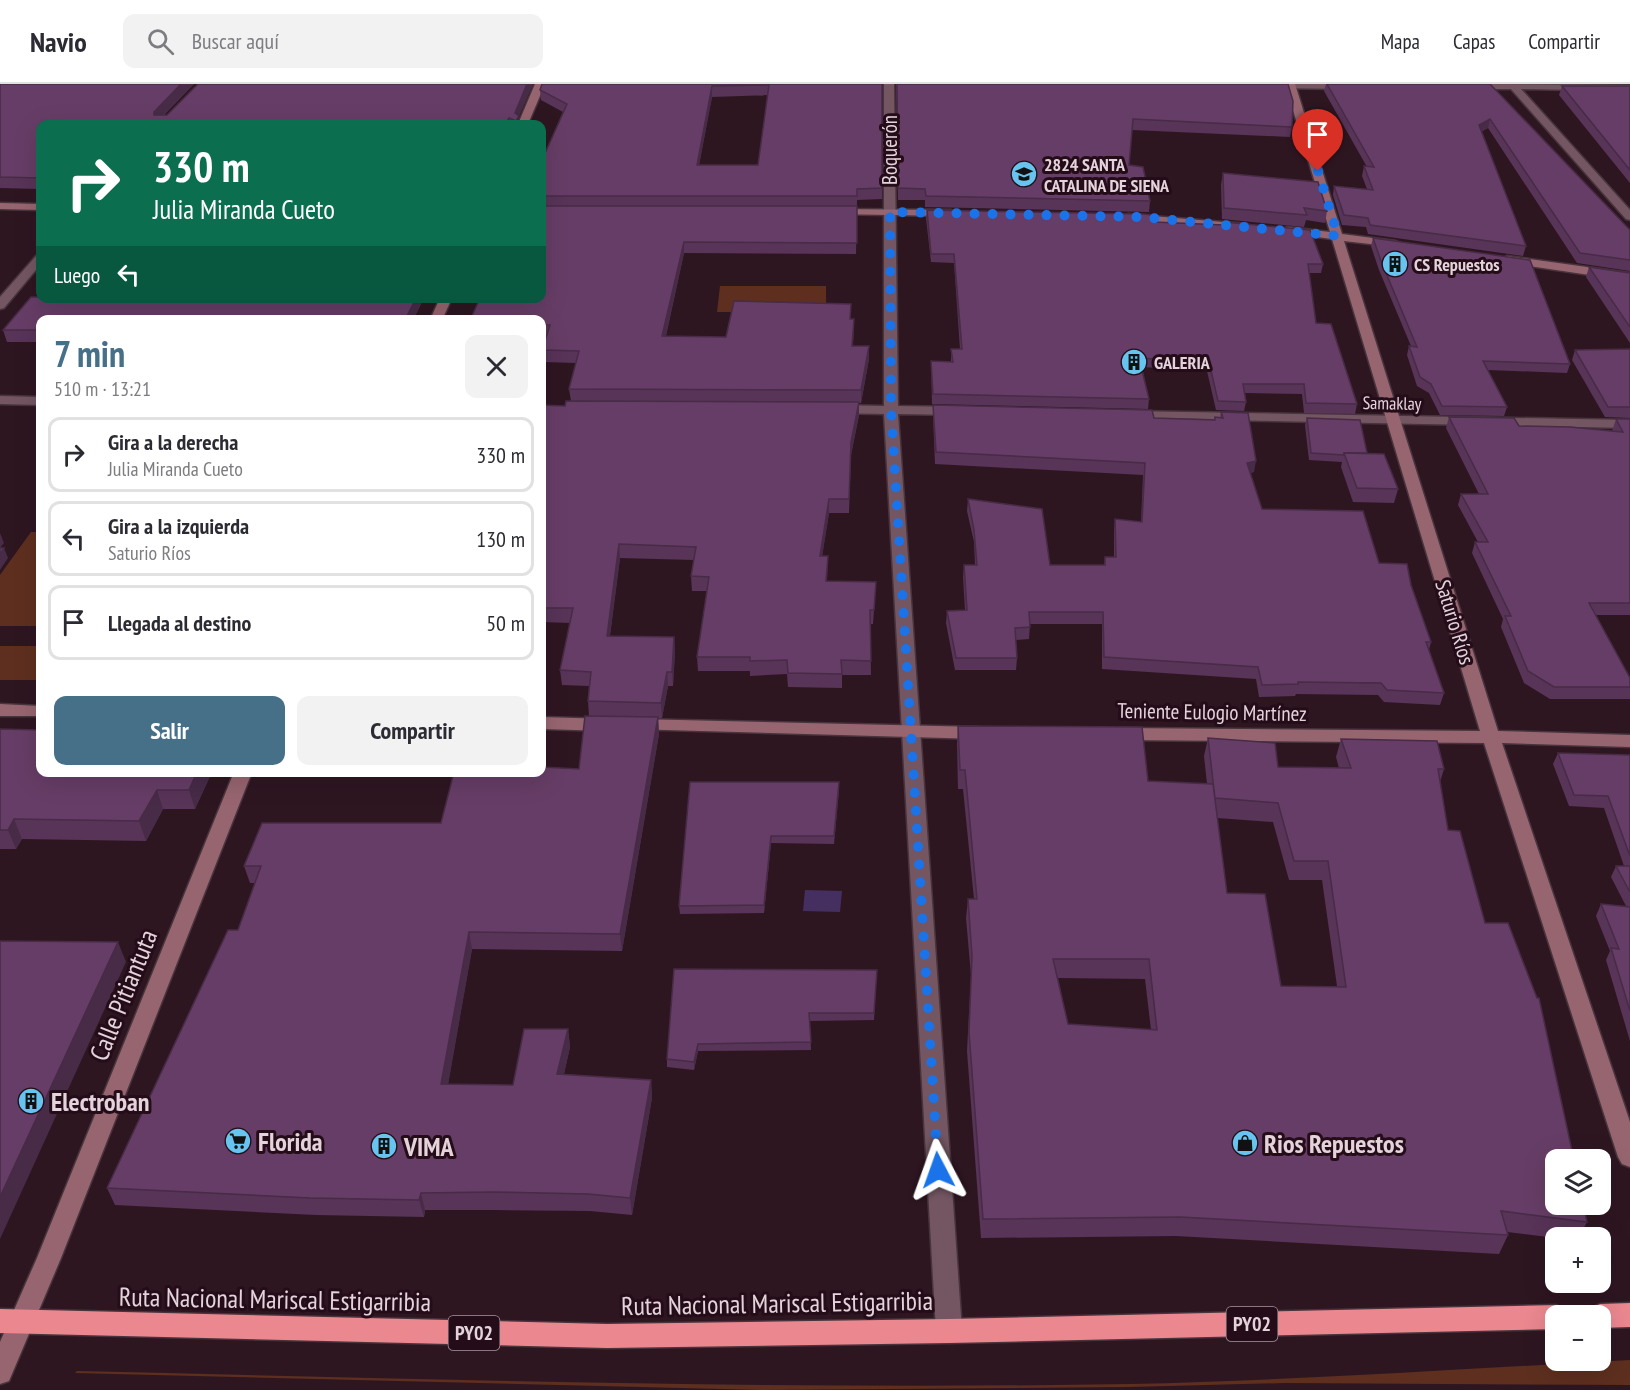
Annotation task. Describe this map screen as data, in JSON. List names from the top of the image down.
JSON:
{
  "streets": {
    "highway": ["Ruta Nacional Mariscal Estigarribia", "PY02"],
    "street": [
      "Boquerón",
      "Samaklay",
      "Saturio Ríos",
      "Teniente Eulogio Martínez",
      "Calle Pitiantuta"
    ]
  },
  "crossings": [
    ["Boquerón", "Ruta Nacional Mariscal Estigarribia"],
    ["Samaklay", "Saturio Ríos"],
    ["Saturio Ríos", "Teniente Eulogio Martínez"],
    ["Calle Pitiantuta", "Ruta Nacional Mariscal Estigarribia"]
  ],
  "places": {
    "school or university": ["2824 SANTA CATALINA DE SIENA"],
    "building": [
      "CS Repuestos",
      "GALERIA",
      "Electroban",
      "VIMA"
    ],
    "supermarket": ["Florida"],
    "shop": ["Rios Repuestos"]
  },
  "page": {
    "header": "Navio",
    "search": "Buscar aquí",
    "nav": ["Mapa", "Capas", "Compartir"],
    "turn": ["330 m", "Julia Miranda Cueto"],
    "then": "Luego",
    "heading": ["7 min", "510 m · 13:21"],
    "list": [
      {
        "name": "Gira a la derecha",
        "note": "Julia Miranda Cueto",
        "value": "330 m"
      },
      {
        "name": "Gira a la izquierda",
        "note": "Saturio Ríos",
        "value": "130 m"
      },
      {
        "name": "Llegada al destino",
        "value": "50 m"
      }
    ],
    "buttons": ["Salir", "Compartir"],
    "map_buttons": ["+", "−"]
  }
}
